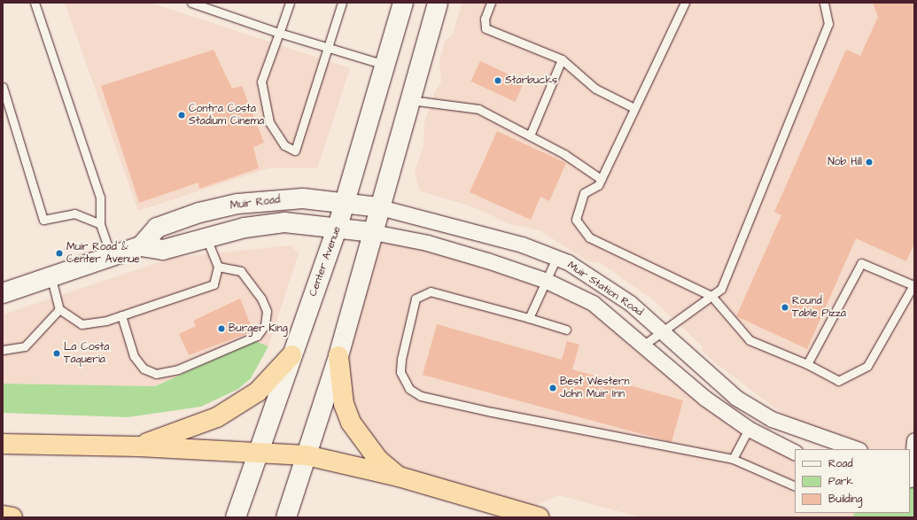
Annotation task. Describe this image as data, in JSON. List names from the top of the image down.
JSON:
{
  "streets": {
    "street": ["Muir Road", "Center Avenue", "Muir Station Road"]
  },
  "crossings": [
    ["Muir Road", "Center Avenue"],
    ["Muir Road", "Muir Station Road"]
  ],
  "places": [
    "Starbucks",
    "Contra Costa Stadium Cinema",
    "Nob Hill",
    "Muir Road & Center Avenue",
    "Round Table Pizza",
    "Burger King",
    "La Costa Taqueria",
    "Best Western John Muir Inn"
  ],
  "legend": ["Road", "Park", "Building"]
}
